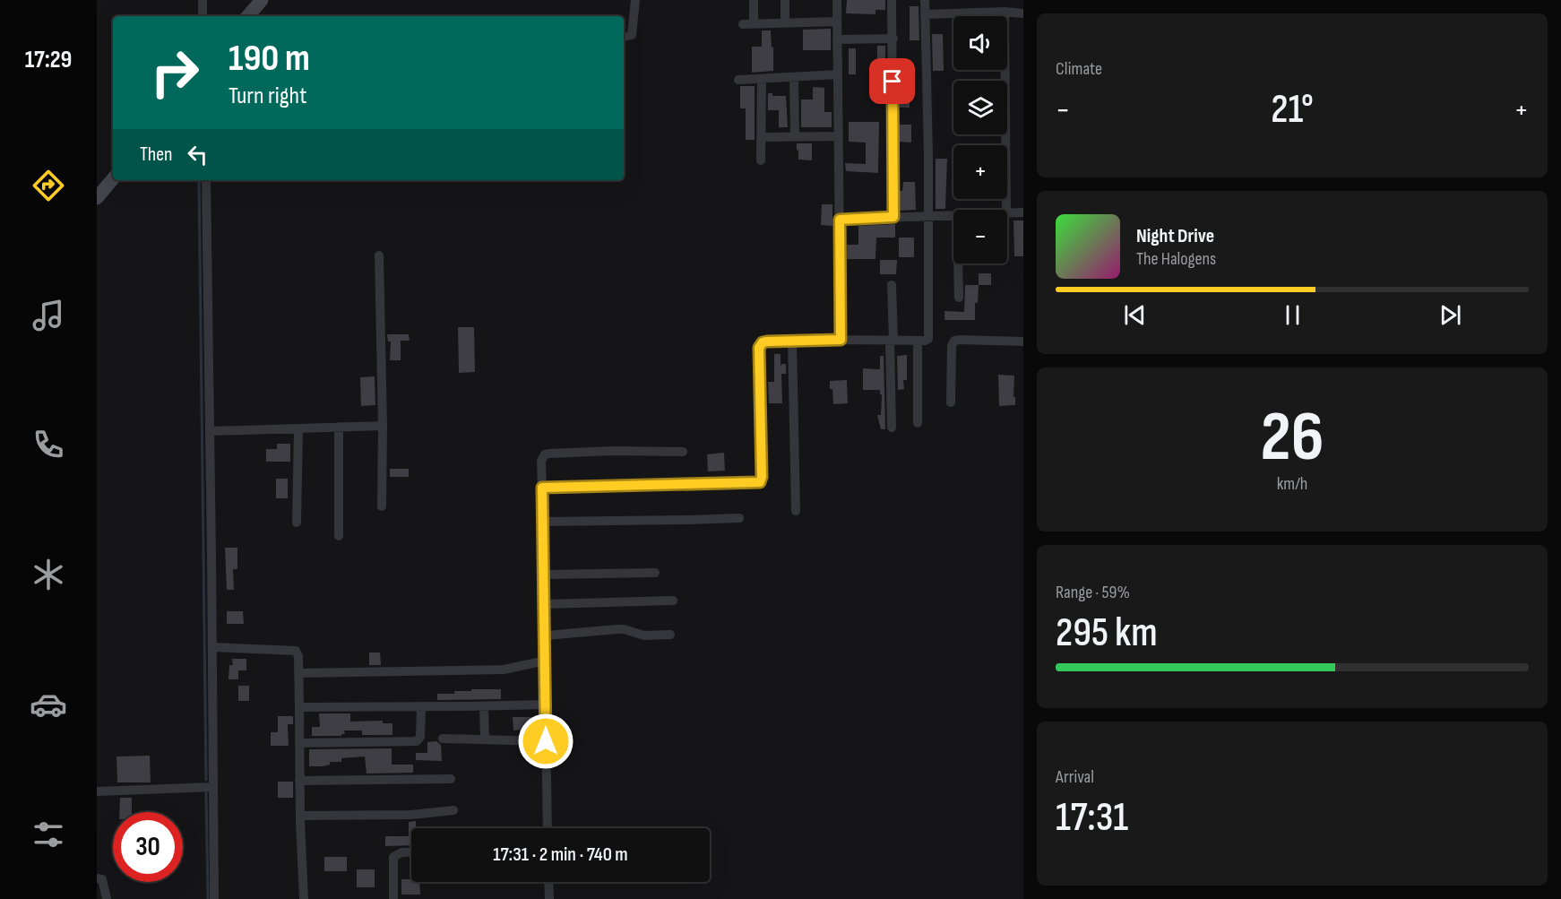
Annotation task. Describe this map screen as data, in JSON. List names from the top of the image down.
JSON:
{
  "page": {
    "tabs": "17:29",
    "tile": [
      "Climate",
      ["26", "km/h"],
      ["Range · 59%", "295 km"],
      ["Arrival", "17:31"]
    ],
    "map_buttons": ["+", "−"],
    "turn": ["190 m", "Turn right"],
    "heat": ["−", "21°", "+"],
    "then": "Then",
    "song": ["Night Drive", "The Halogens"],
    "limit": "30",
    "trip": "17:31 · 2 min · 740 m"
  }
}
